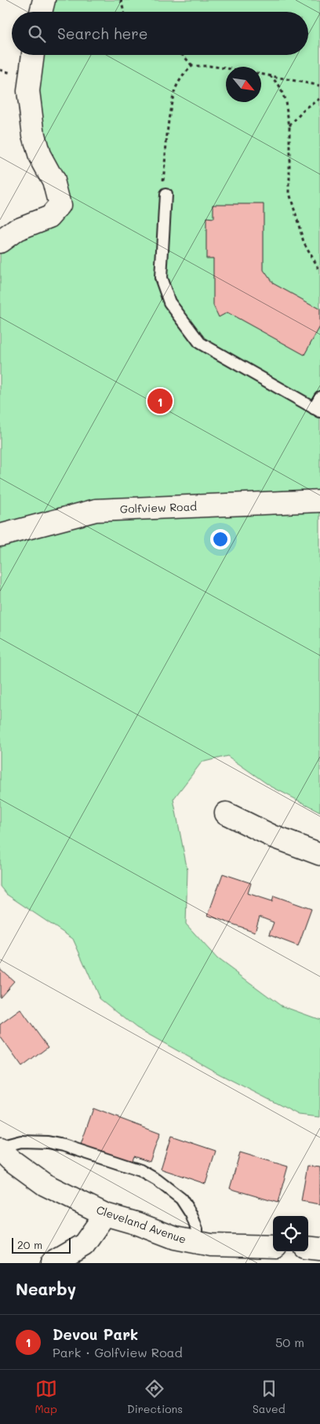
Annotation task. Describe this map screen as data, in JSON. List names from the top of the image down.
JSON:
{
  "streets": {
    "street": ["Golfview Road", "Cleveland Avenue"]
  },
  "scale_bar": "20 m",
  "north": "bottom right",
  "page": {
    "search": "Search here",
    "pins": "1",
    "scale": "20 m",
    "heading": "Nearby",
    "list": [
      {
        "mark": "1",
        "name": "Devou Park",
        "note": "Park · Golfview Road",
        "value": "50 m"
      }
    ],
    "nav": ["Map", "Directions", "Saved"]
  }
}
